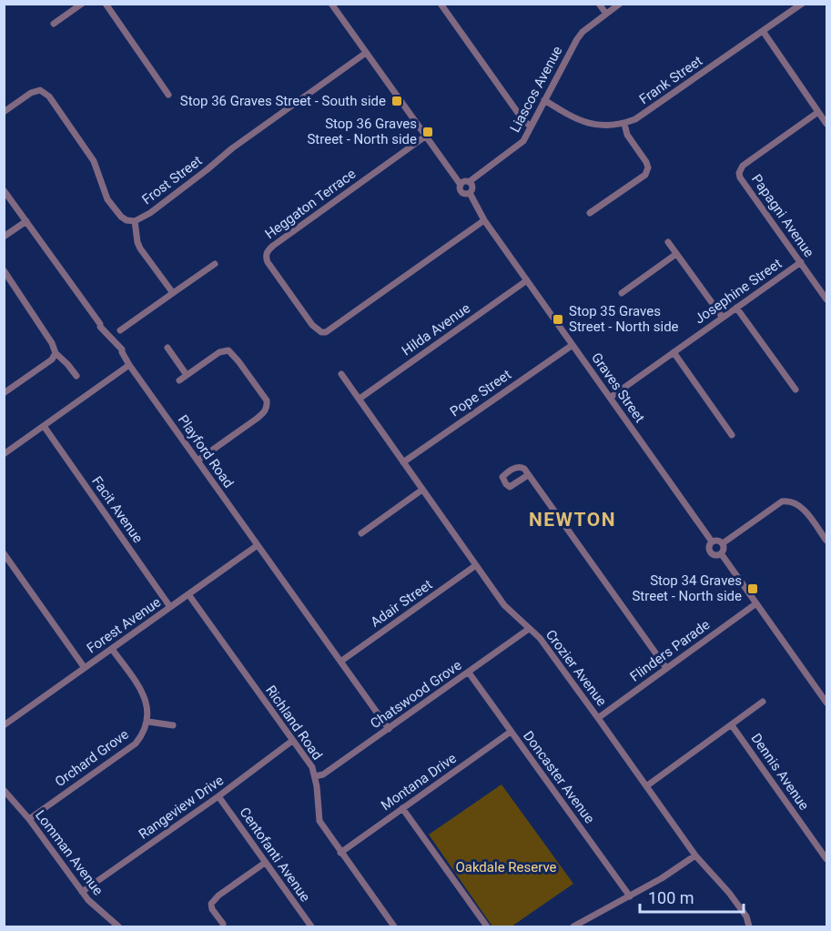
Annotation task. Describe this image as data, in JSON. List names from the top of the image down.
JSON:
{
  "streets": {
    "street": [
      "Frank Street",
      "Liascos Avenue",
      "Frost Street",
      "Heggaton Terrace",
      "Papagni Avenue",
      "Josephine Street",
      "Hilda Avenue",
      "Graves Street",
      "Pope Street",
      "Playford Road",
      "Facit Avenue",
      "Adair Street",
      "Forest Avenue",
      "Flinders Parade",
      "Crozier Avenue",
      "Chatswood Grove",
      "Richland Road",
      "Orchard Grove",
      "Dennis Avenue",
      "Doncaster Avenue",
      "Montana Drive",
      "Rangeview Drive",
      "Lomman Avenue",
      "Centofanti Avenue"
    ]
  },
  "crossings": [
    ["Frank Street", "Liascos Avenue"],
    ["Liascos Avenue", "Graves Street"],
    ["Heggaton Terrace", "Graves Street"],
    ["Papagni Avenue", "Josephine Street"],
    ["Josephine Street", "Graves Street"],
    ["Hilda Avenue", "Graves Street"],
    ["Hilda Avenue", "Crozier Avenue"],
    ["Graves Street", "Pope Street"],
    ["Pope Street", "Crozier Avenue"],
    ["Playford Road", "Adair Street"],
    ["Playford Road", "Forest Avenue"],
    ["Playford Road", "Chatswood Grove"],
    ["Facit Avenue", "Forest Avenue"],
    ["Adair Street", "Crozier Avenue"],
    ["Forest Avenue", "Richland Road"],
    ["Flinders Parade", "Crozier Avenue"],
    ["Crozier Avenue", "Chatswood Grove"],
    ["Chatswood Grove", "Richland Road"],
    ["Chatswood Grove", "Doncaster Avenue"],
    ["Richland Road", "Montana Drive"],
    ["Richland Road", "Rangeview Drive"],
    ["Orchard Grove", "Lomman Avenue"],
    ["Doncaster Avenue", "Montana Drive"],
    ["Rangeview Drive", "Lomman Avenue"],
    ["Rangeview Drive", "Centofanti Avenue"]
  ],
  "districts": ["NEWTON"],
  "parks": ["Oakdale Reserve"],
  "places": {
    "transit": [
      "Stop 36 Graves Street - South side",
      "Stop 36 Graves Street - North side",
      "Stop 35 Graves Street - North side",
      "Stop 34 Graves Street - North side"
    ]
  },
  "scale_bar": "100 m"
}
